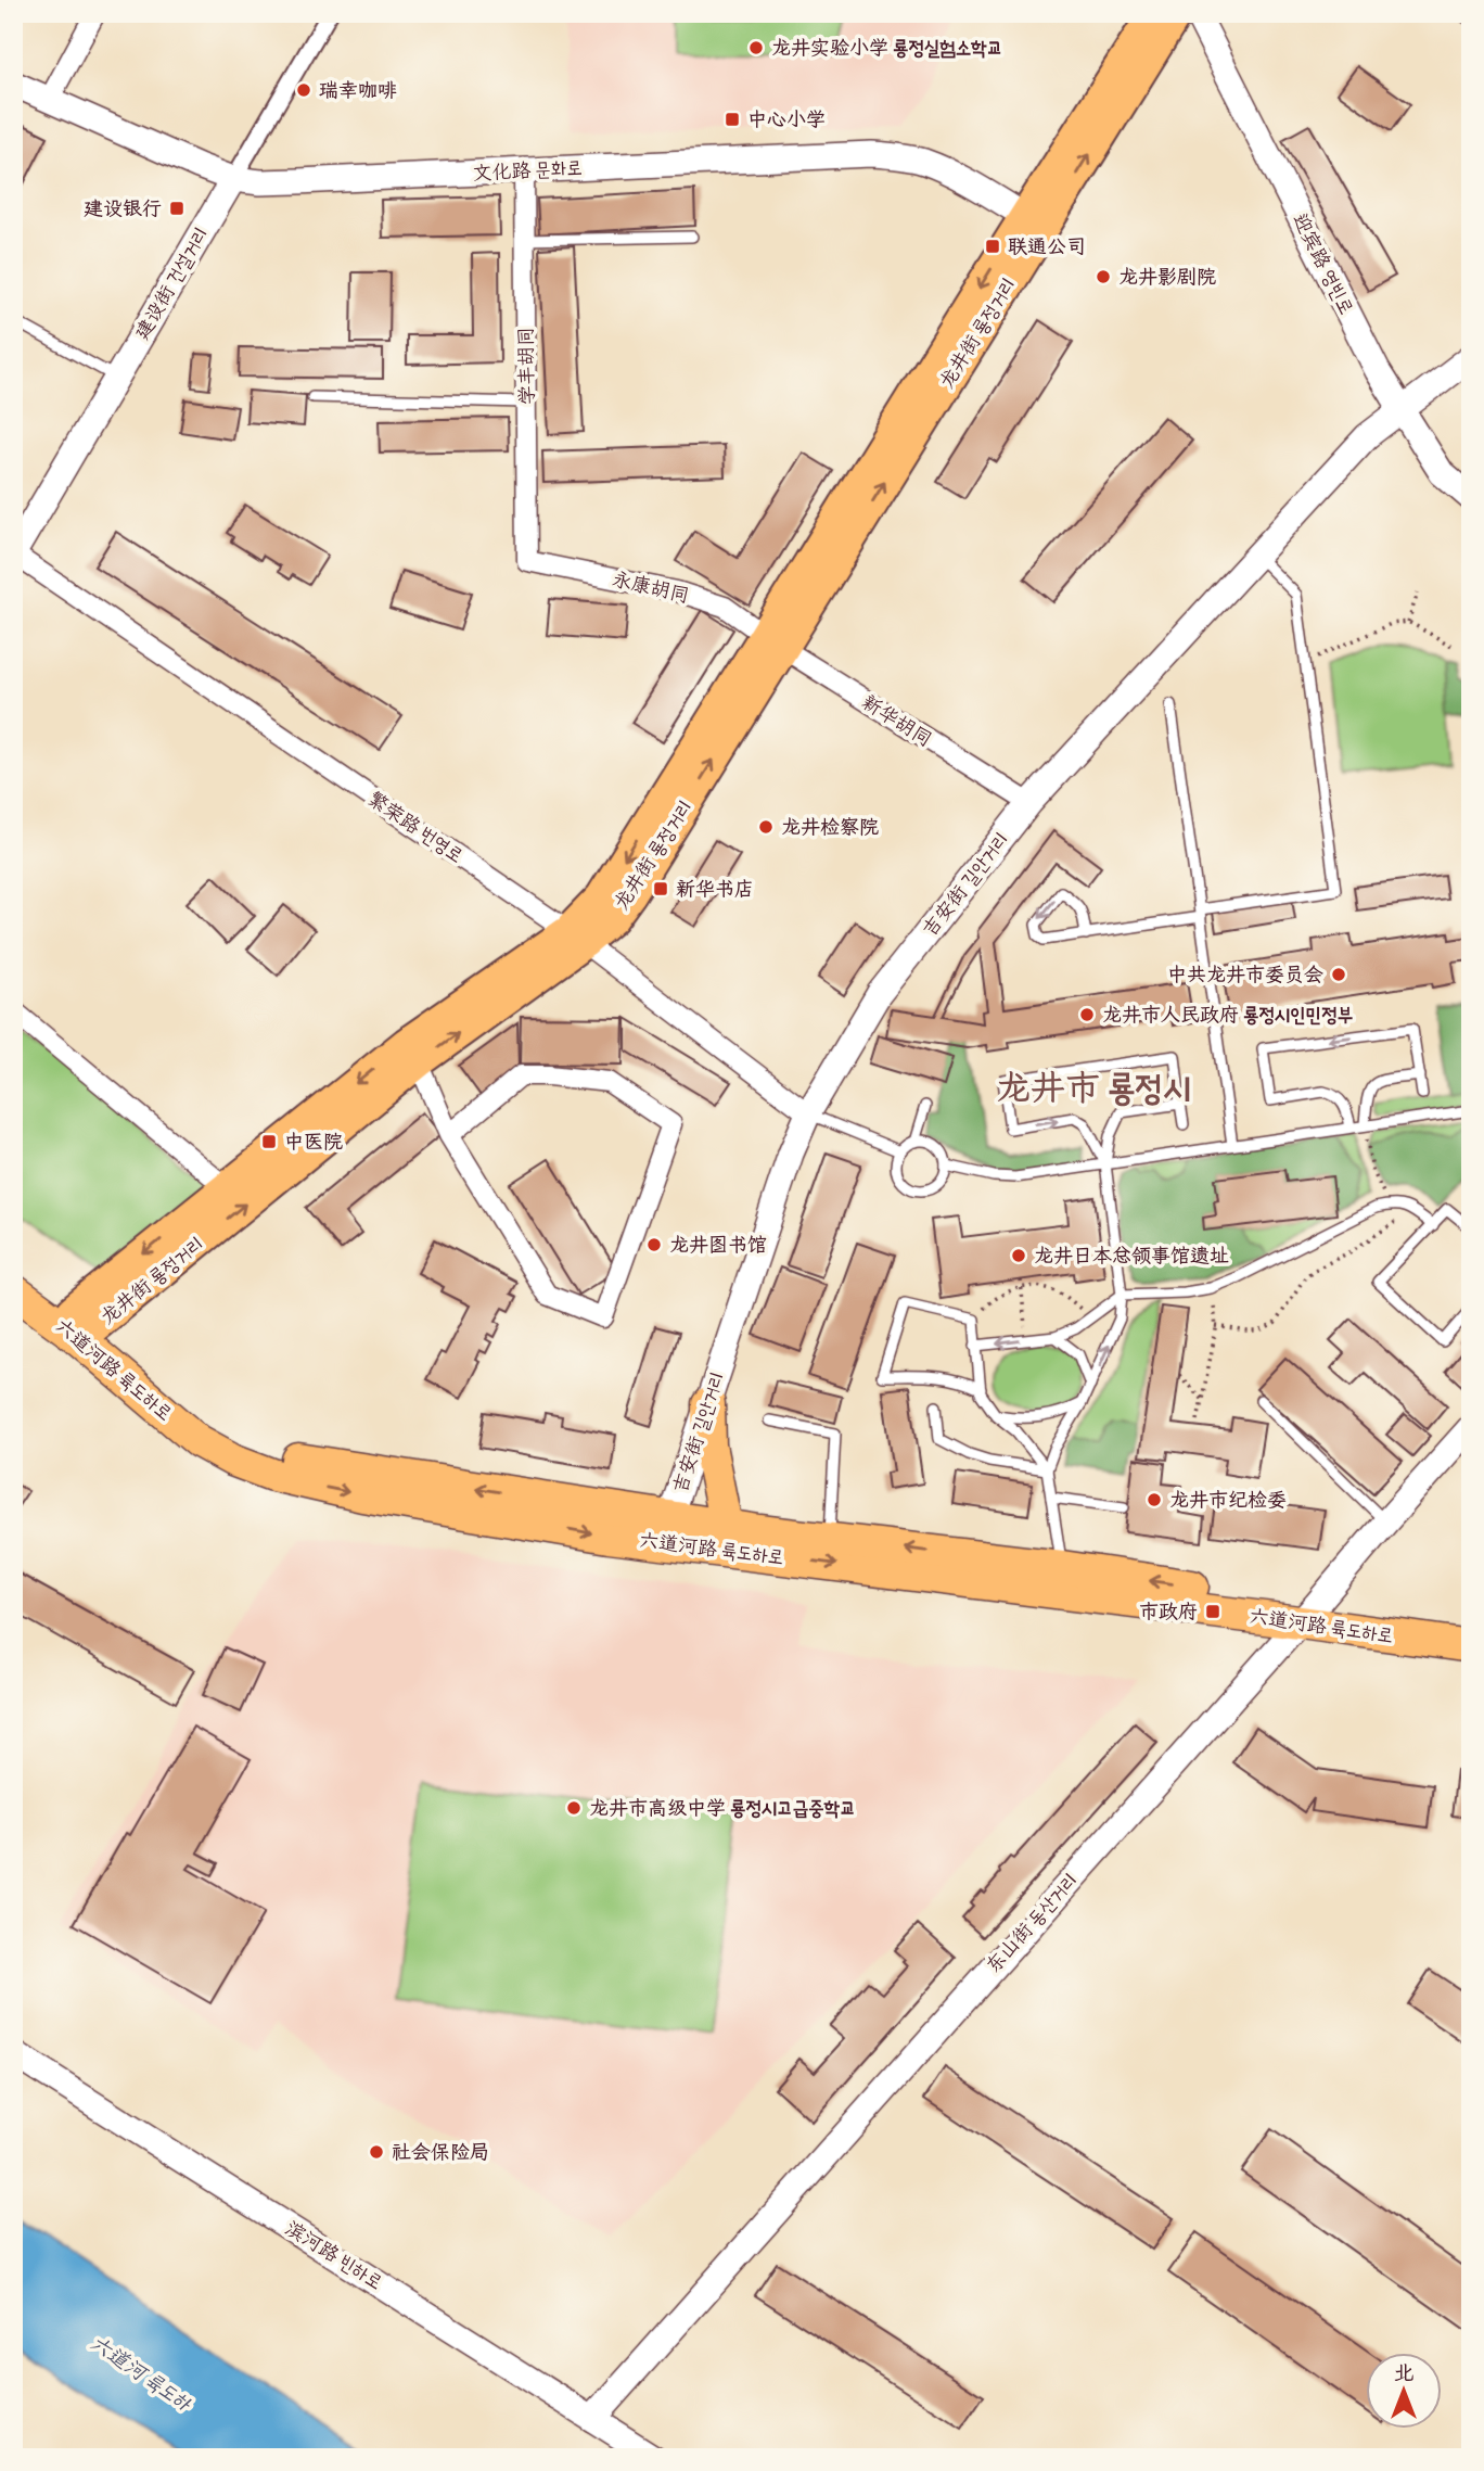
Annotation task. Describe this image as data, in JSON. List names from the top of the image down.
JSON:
{
  "streets": {
    "highway": ["六道河路 륙도하로"],
    "main road": ["龙井街 룡정거리"],
    "street": [
      "文化路 문화로",
      "迎宾路 영빈로",
      "建设街 건설거리",
      "学丰胡同",
      "永康胡同",
      "新华胡同",
      "繁荣路 번영로",
      "吉安街 길안거리",
      "东山街 동산거리",
      "滨河路 빈하로"
    ]
  },
  "crossings": [
    ["文化路 문화로", "建设街 건설거리"],
    ["文化路 문화로", "龙井街 룡정거리"],
    ["文化路 문화로", "学丰胡同"],
    ["迎宾路 영빈로", "吉安街 길안거리"],
    ["建设街 건설거리", "繁荣路 번영로"],
    ["龙井街 룡정거리", "永康胡同"],
    ["龙井街 룡정거리", "新华胡同"],
    ["龙井街 룡정거리", "繁荣路 번영로"],
    ["龙井街 룡정거리", "六道河路 륙도하로"],
    ["学丰胡同", "永康胡同"],
    ["永康胡同", "新华胡同"],
    ["新华胡同", "吉安街 길안거리"],
    ["繁荣路 번영로", "吉安街 길안거리"],
    ["吉安街 길안거리", "六道河路 륙도하로"],
    ["六道河路 륙도하로", "东山街 동산거리"],
    ["东山街 동산거리", "滨河路 빈하로"]
  ],
  "districts": ["龙井市 룡정시"],
  "water": ["六道河 륙도하"],
  "places": {
    "other": [
      "龙井实验小学 룡정실험소학교",
      "瑞幸咖啡",
      "龙井影剧院",
      "龙井检察院",
      "中共龙井市委员会",
      "龙井市人民政府 룡정시인민정부",
      "龙井图书馆",
      "龙井日本总领事馆遗址",
      "龙井市纪检委",
      "龙井市高级中学 룡정시고급중학교",
      "社会保险局"
    ],
    "transit": [
      "中心小学",
      "建设银行",
      "联通公司",
      "新华书店",
      "中医院",
      "市政府"
    ]
  },
  "north": "top"
}
